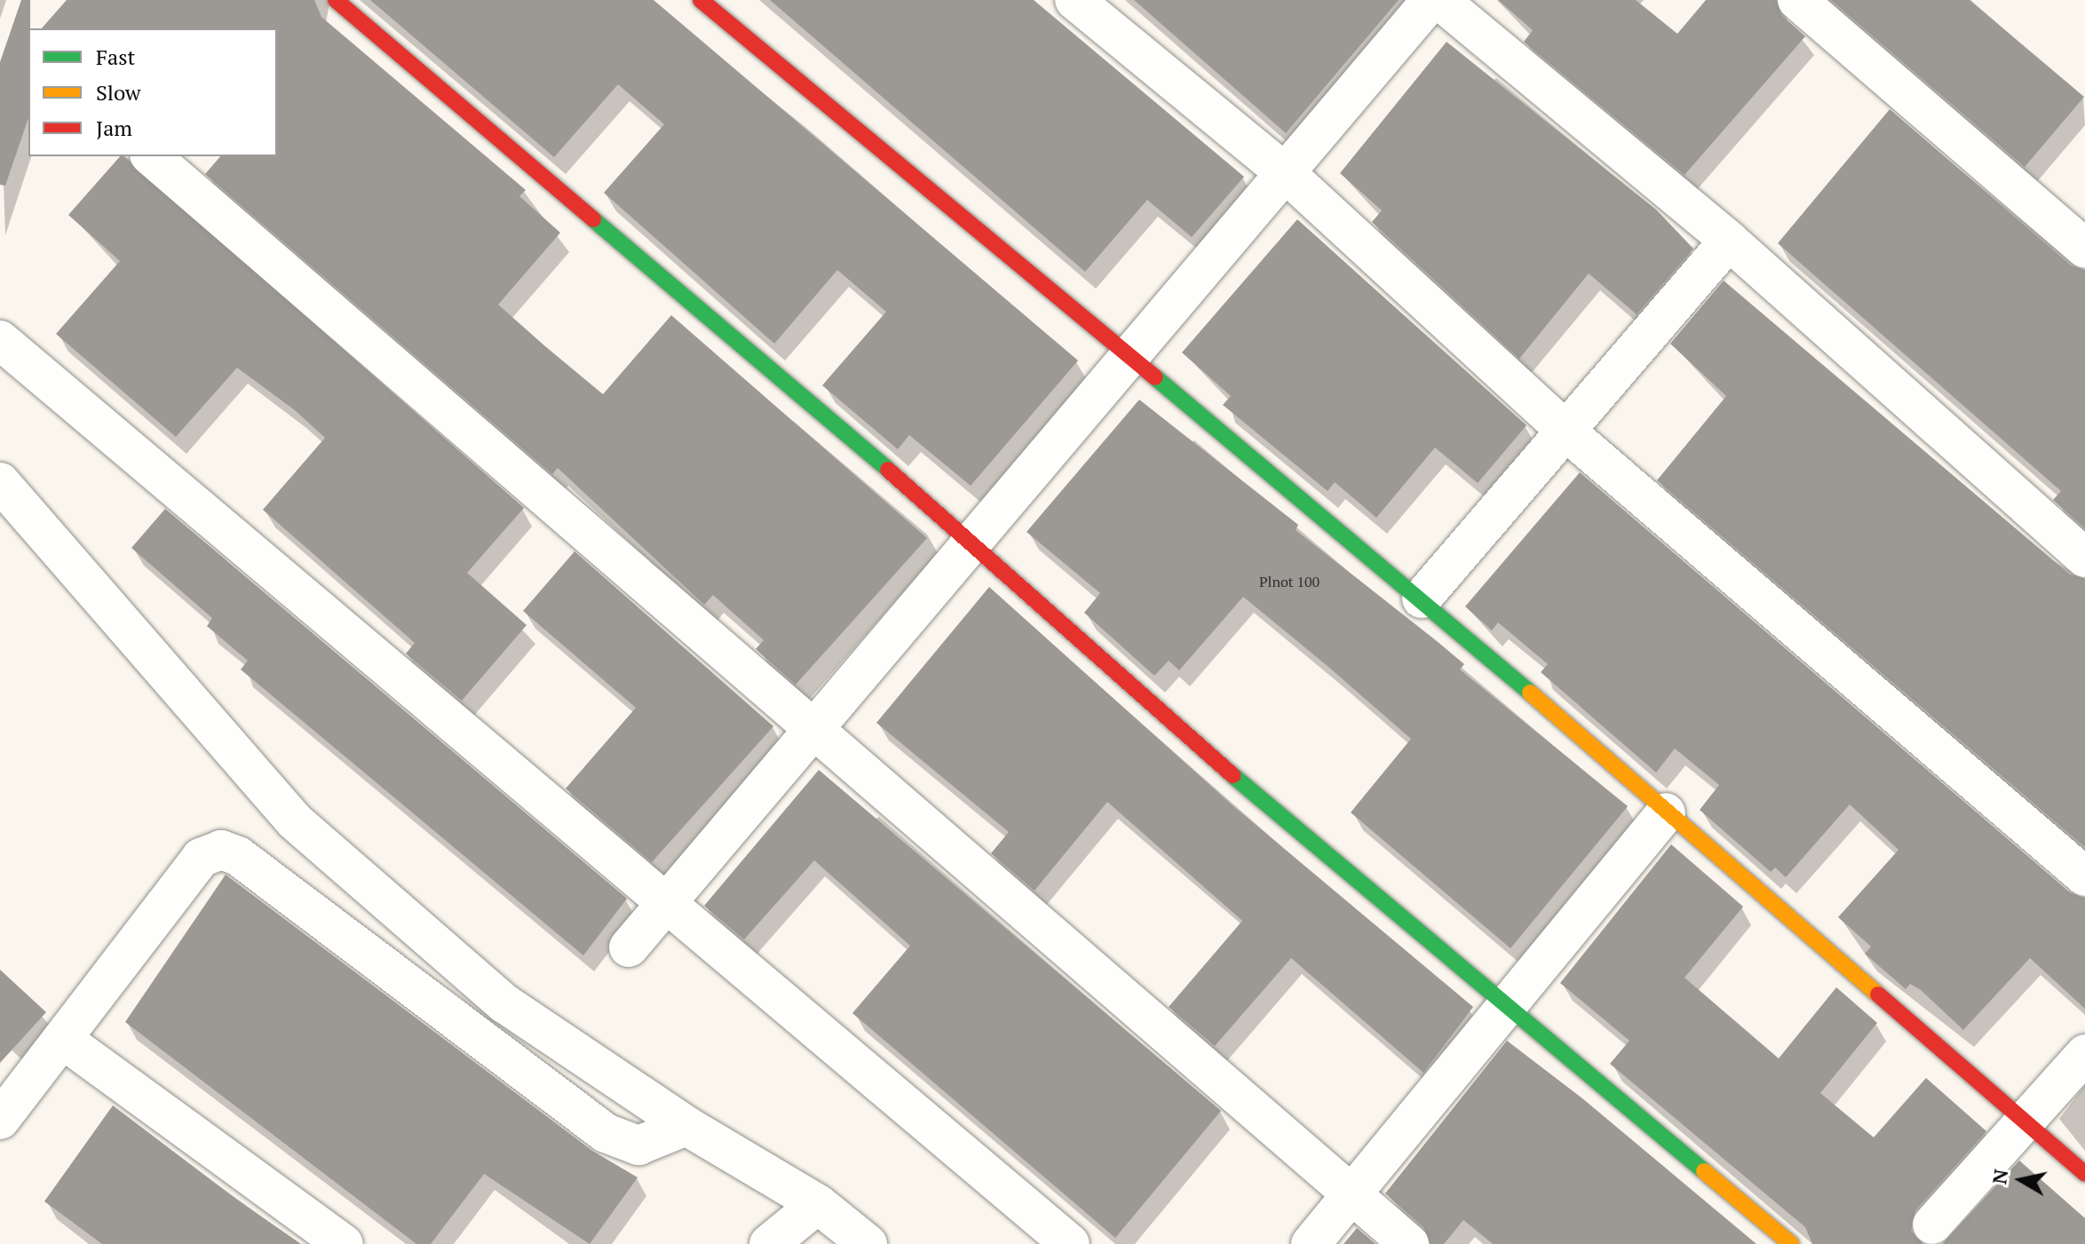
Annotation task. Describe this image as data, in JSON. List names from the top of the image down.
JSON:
{
  "house_numbers": ["Plnot 100"],
  "legend": ["Fast", "Slow", "Jam"],
  "north": "left"
}
